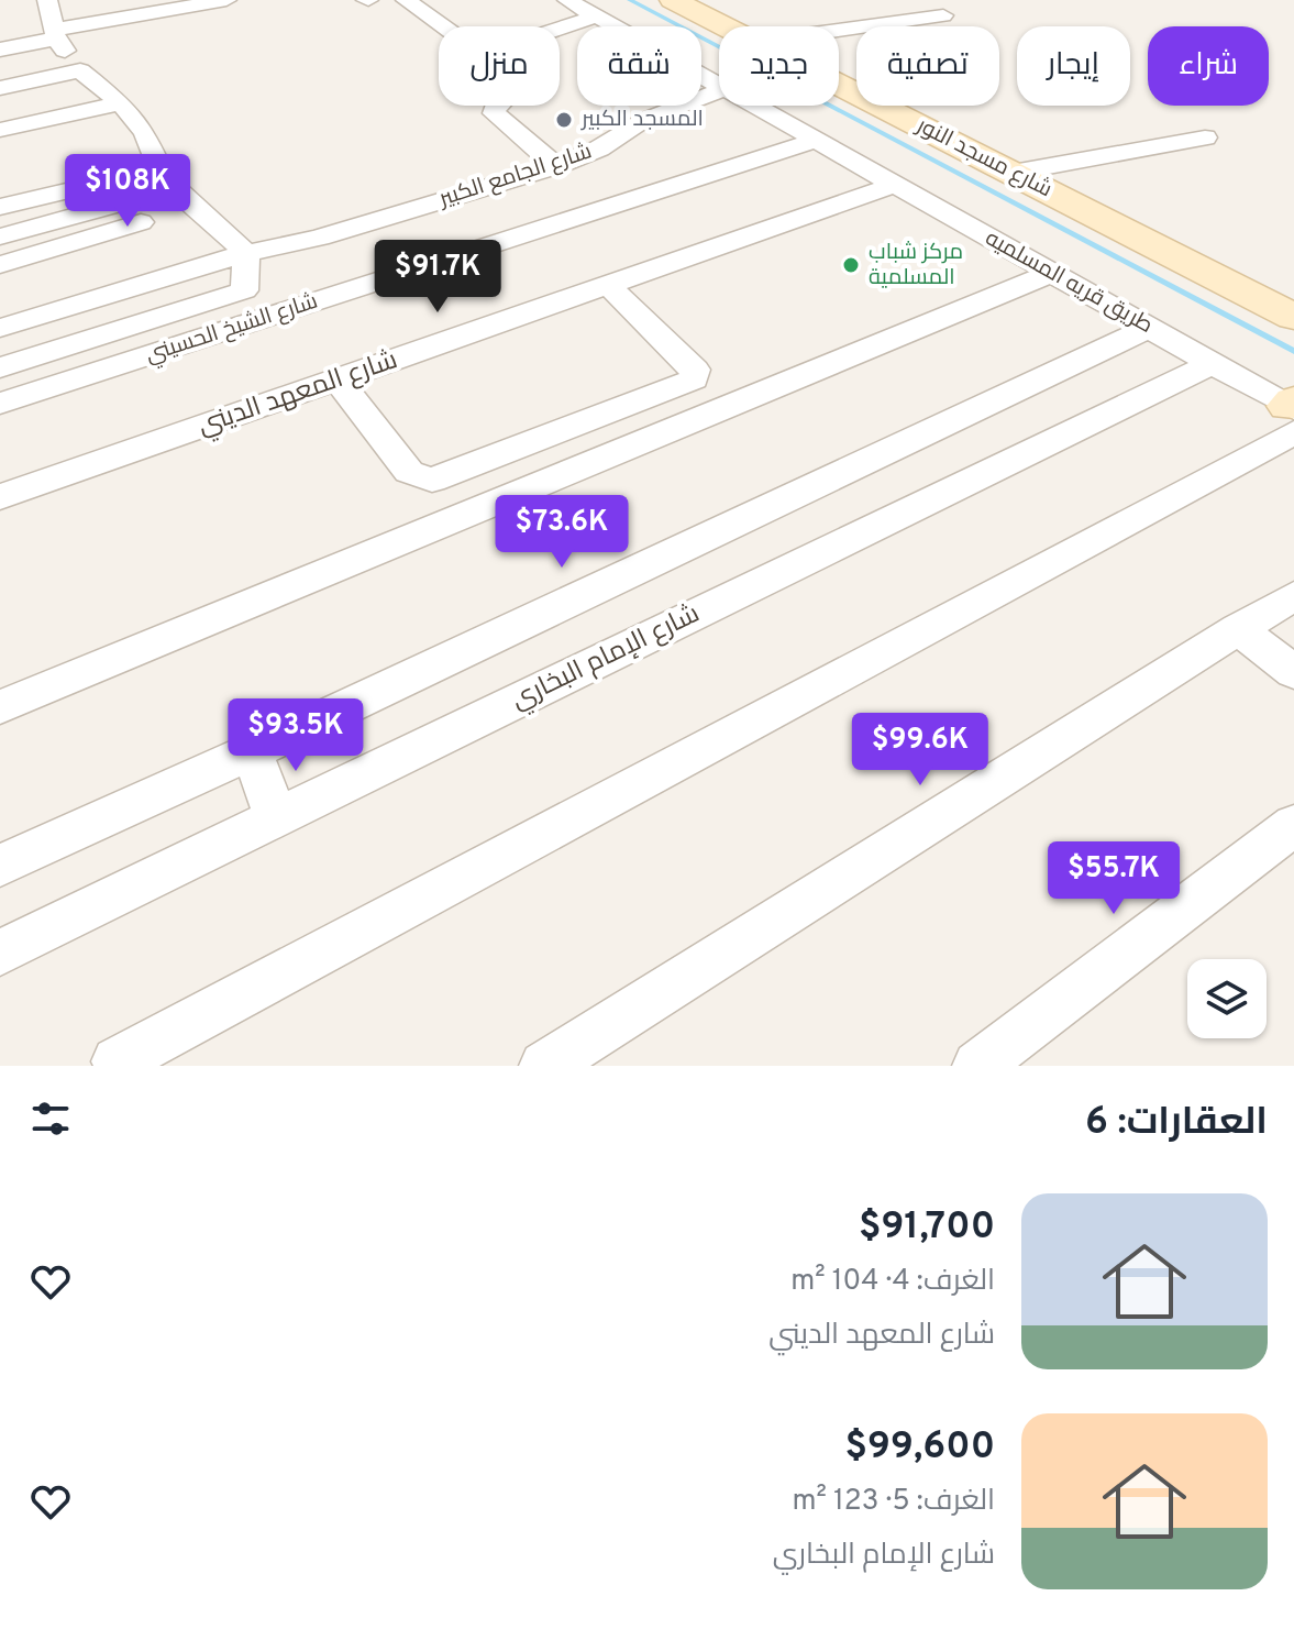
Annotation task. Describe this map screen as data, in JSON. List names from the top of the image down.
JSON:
{
  "streets": {
    "main road": ["شارع مسجد النور"],
    "street": [
      "شارع الجامع الكبير",
      "طريق قريه المسلميه",
      "شارع الشيخ الحسيني",
      "شارع المعهد الديني",
      "شارع الإمام البخاري"
    ]
  },
  "crossings": [
    ["طريق قريه المسلميه", "شارع الشيخ الحسيني"],
    ["طريق قريه المسلميه", "شارع المعهد الديني"],
    ["طريق قريه المسلميه", "شارع الإمام البخاري"]
  ],
  "places": ["المسجد الكبير", "مركز شباب المسلمية"],
  "page": {
    "chip": [
      "شراء",
      "إيجار",
      "تصفية",
      "جديد",
      "شقة",
      "منزل"
    ],
    "price": [
      "$108K",
      "$91.7K",
      "$73.6K",
      "$93.5K",
      "$99.6K",
      "$55.7K"
    ],
    "heading": "العقارات: 6",
    "list": [
      {
        "name": "$91,700",
        "note": "الغرف: 4 · 104 m² · شارع المعهد الديني"
      },
      {
        "name": "$99,600",
        "note": "الغرف: 5 · 123 m² · شارع الإمام البخاري"
      }
    ]
  }
}
